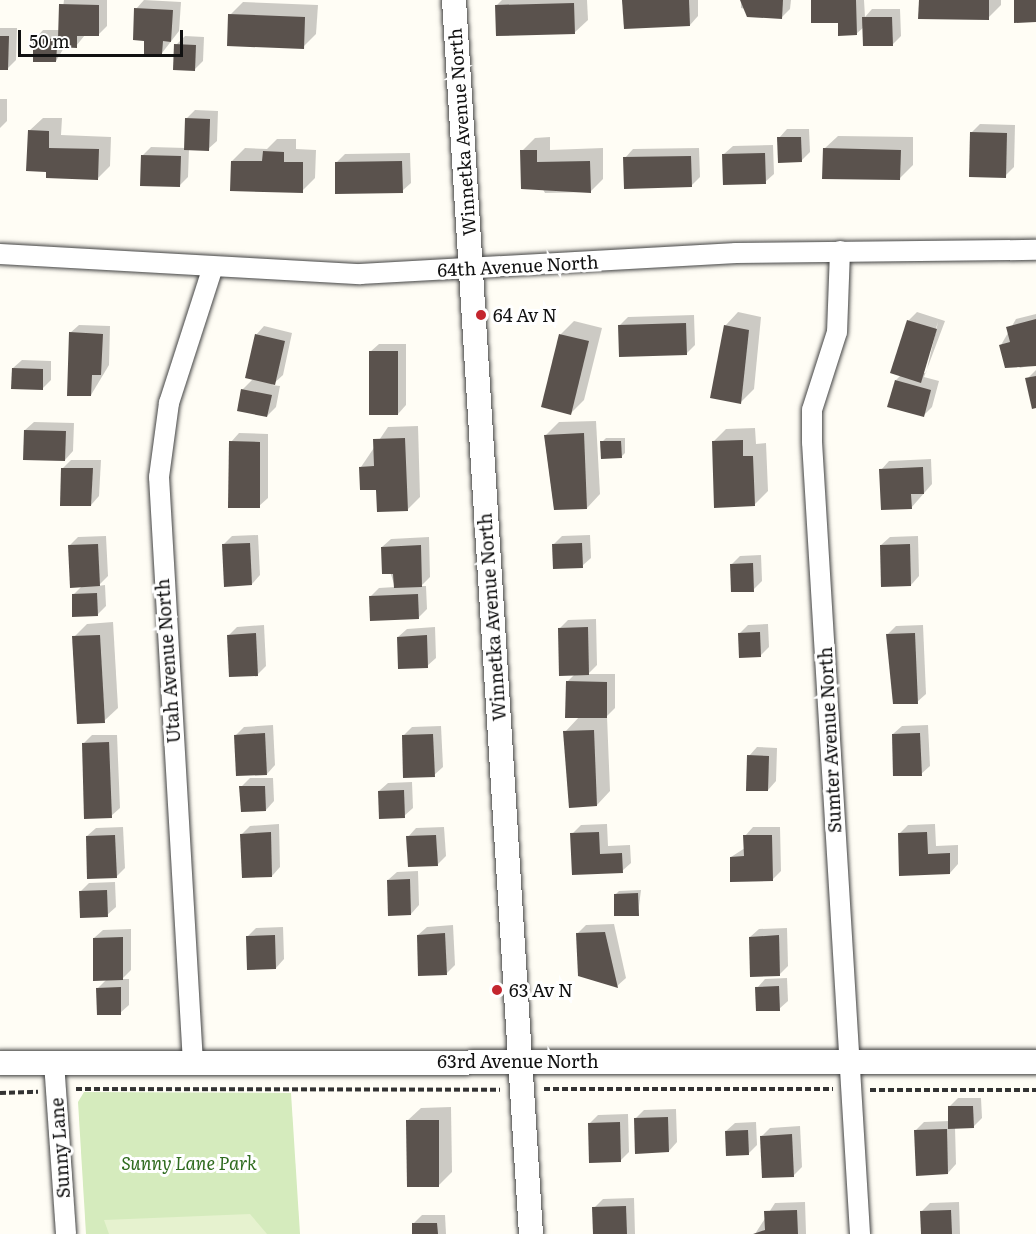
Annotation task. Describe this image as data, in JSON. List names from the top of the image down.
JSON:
{
  "streets": {
    "street": [
      "Winnetka Avenue North",
      "64th Avenue North",
      "Utah Avenue North",
      "Sumter Avenue North",
      "63rd Avenue North",
      "Sunny Lane"
    ]
  },
  "crossings": [
    ["Winnetka Avenue North", "64th Avenue North"],
    ["Winnetka Avenue North", "63rd Avenue North"],
    ["64th Avenue North", "Utah Avenue North"],
    ["64th Avenue North", "Sumter Avenue North"],
    ["Utah Avenue North", "63rd Avenue North"],
    ["Sumter Avenue North", "63rd Avenue North"],
    ["63rd Avenue North", "Sunny Lane"]
  ],
  "parks": ["Sunny Lane Park"],
  "places": ["64 Av N", "63 Av N"],
  "scale_bar": "50 m"
}
